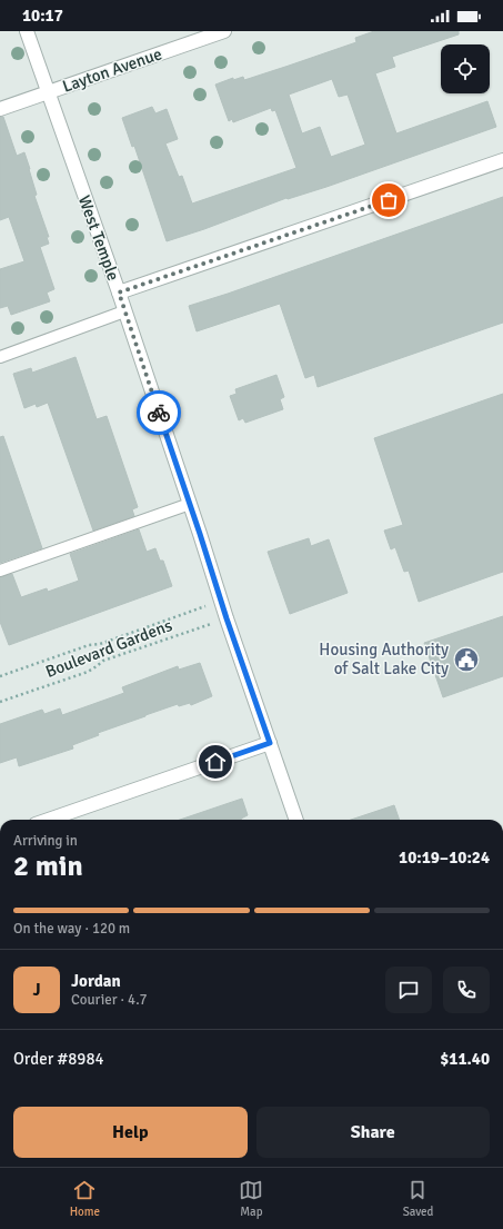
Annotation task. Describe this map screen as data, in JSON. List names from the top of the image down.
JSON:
{
  "streets": {
    "street": ["Layton Avenue", "West Temple"],
    "path": ["Boulevard Gardens"]
  },
  "crossings": [
    ["Layton Avenue", "West Temple"],
    ["West Temple", "Boulevard Gardens"]
  ],
  "places": {
    "public building": ["Housing Authority of Salt Lake City"]
  },
  "page": {
    "status": "10:17",
    "heading": ["2 min", "Arriving in", "10:19–10:24"],
    "panel": [
      "Jordan",
      "Courier · 4.7",
      "Order #8984",
      "$11.40"
    ],
    "bar": "On the way · 120 m",
    "round": "J",
    "buttons": ["Help", "Share"],
    "tabs": ["Home", "Map", "Saved"]
  }
}
